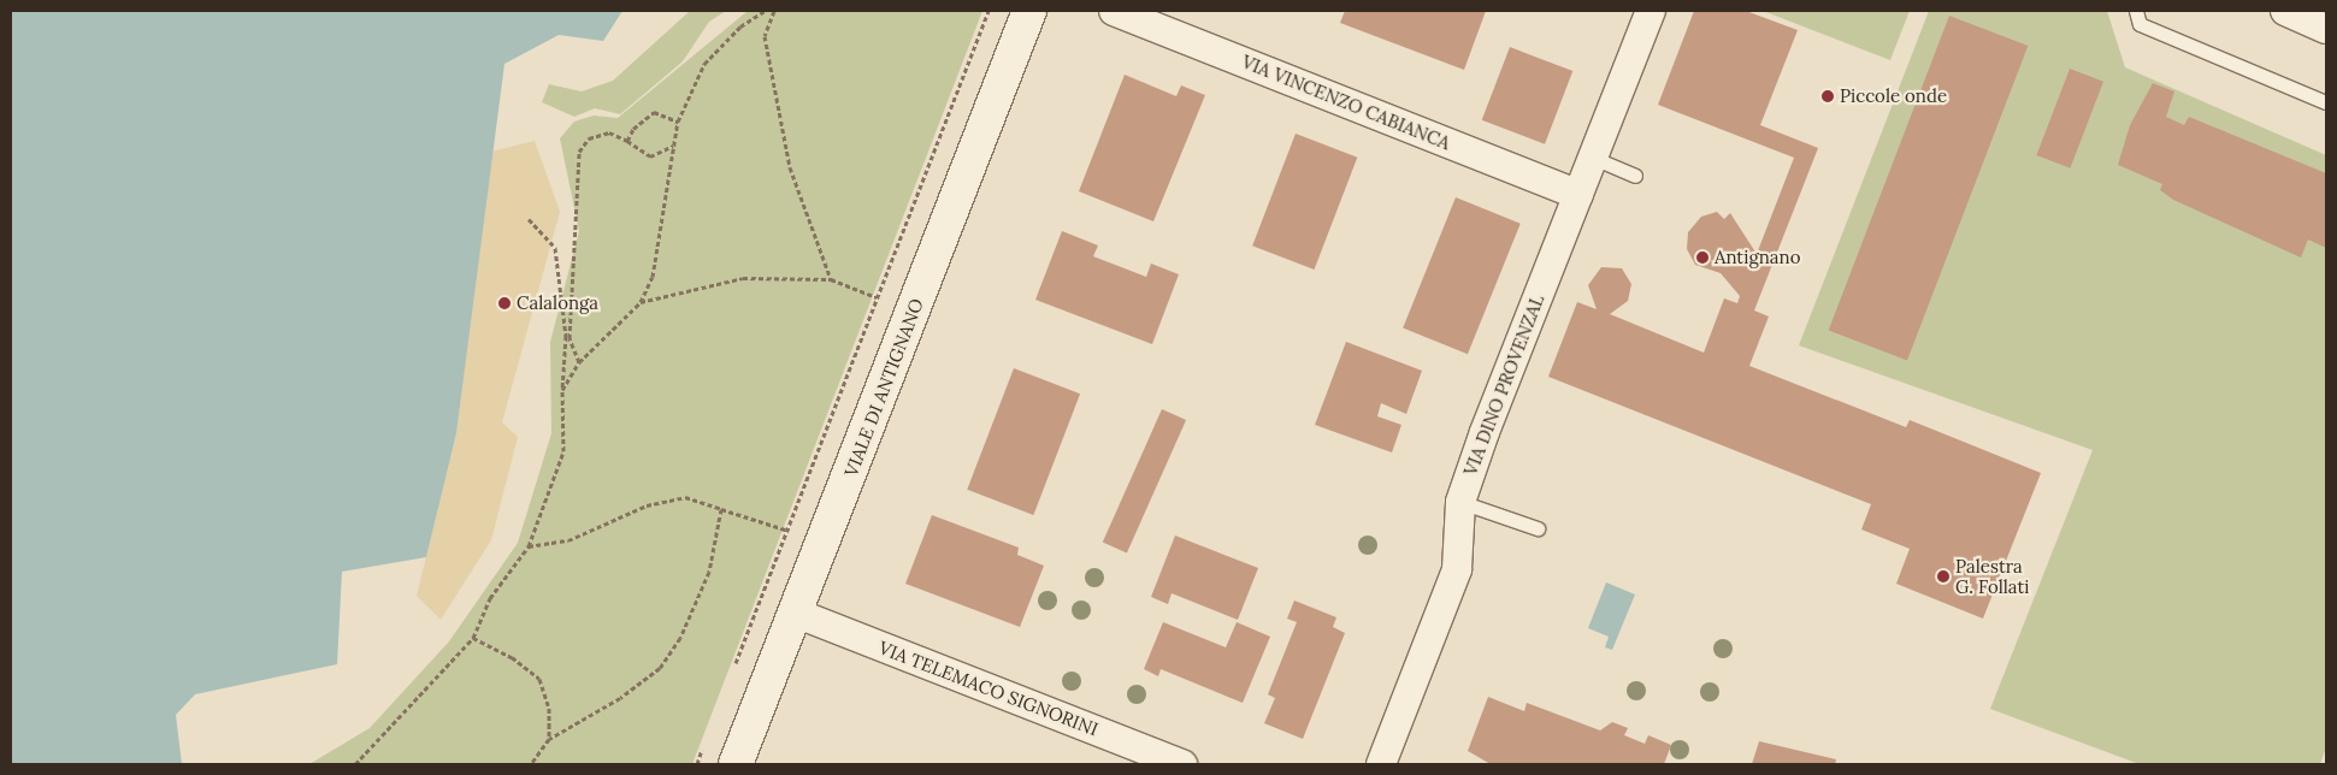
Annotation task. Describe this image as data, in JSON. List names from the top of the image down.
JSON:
{
  "streets": {
    "main road": ["VIALE DI ANTIGNANO"],
    "street": ["VIA VINCENZO CABIANCA", "VIA DINO PROVENZAL", "VIA TELEMACO SIGNORINI"]
  },
  "crossings": [
    ["VIA VINCENZO CABIANCA", "VIA DINO PROVENZAL"],
    ["VIALE DI ANTIGNANO", "VIA TELEMACO SIGNORINI"]
  ],
  "places": [
    "Piccole onde",
    "Antignano",
    "Calalonga",
    "Palestra G. Follati"
  ]
}
